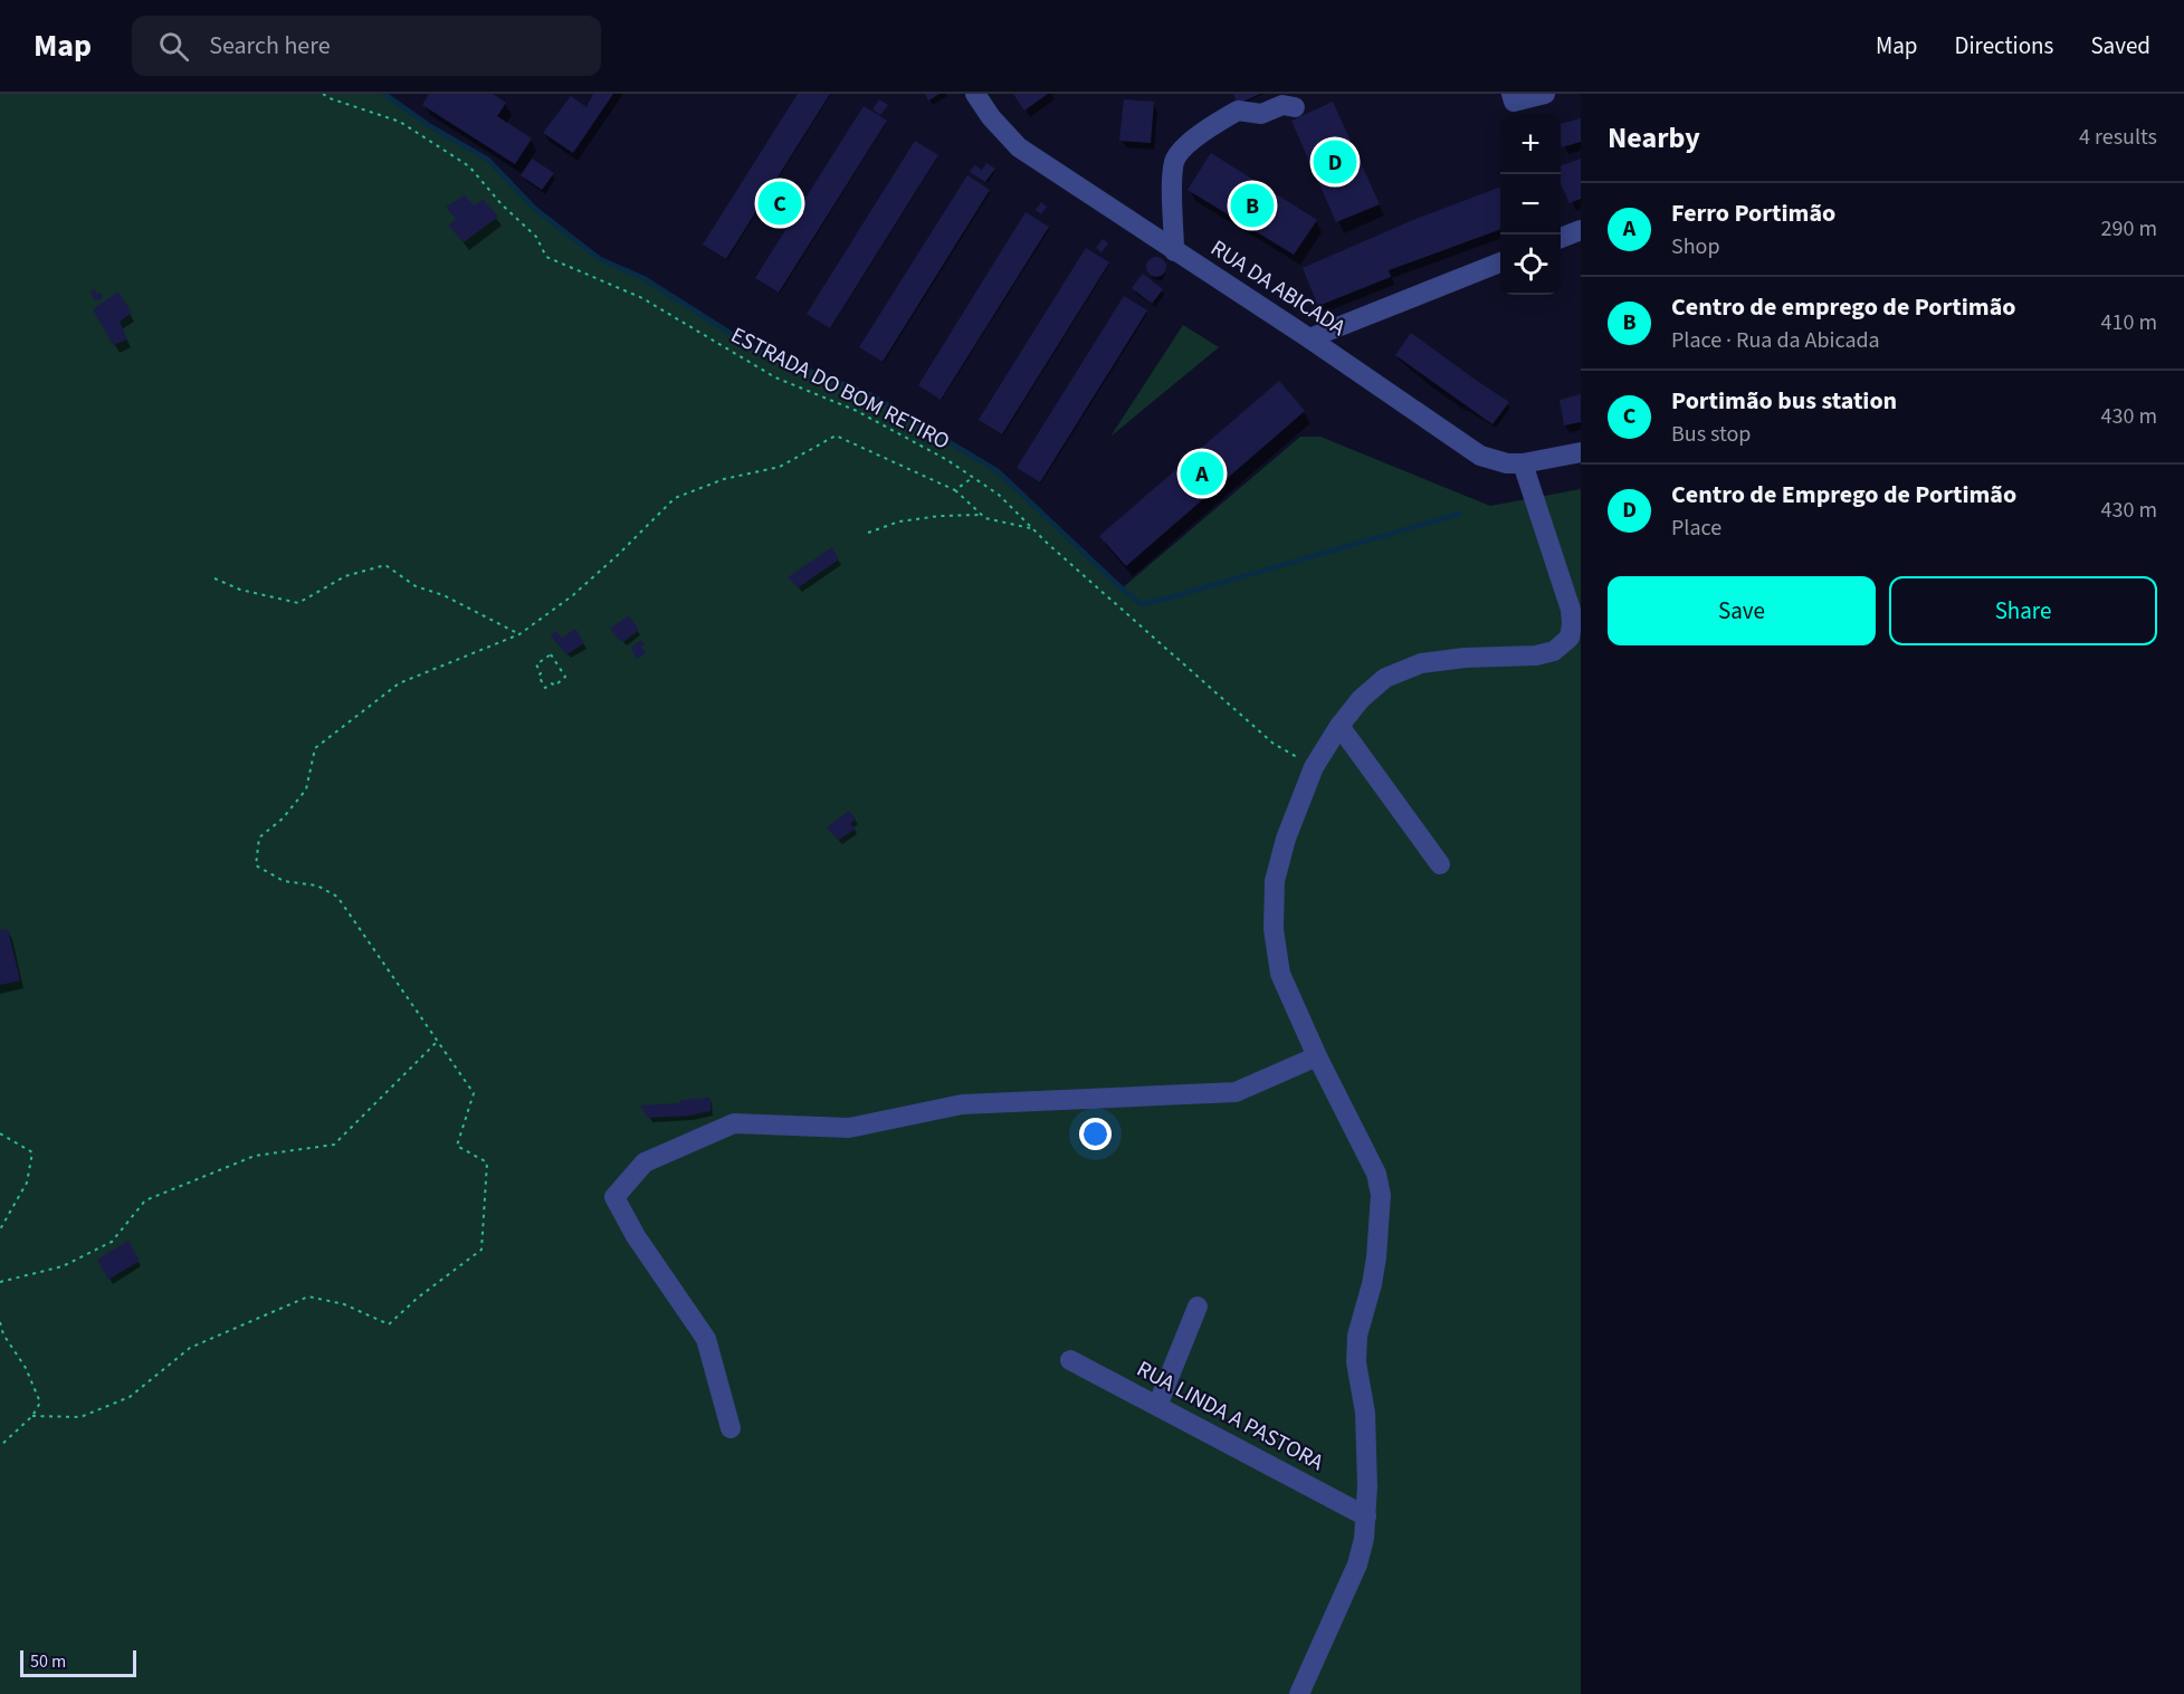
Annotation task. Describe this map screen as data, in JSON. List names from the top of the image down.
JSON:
{
  "streets": {
    "street": ["RUA DA ABICADA", "RUA LINDA A PASTORA"],
    "path": ["ESTRADA DO BOM RETIRO"]
  },
  "scale_bar": "50 m",
  "page": {
    "header": "Map",
    "search": "Search here",
    "nav": ["Map", "Directions", "Saved"],
    "heading": ["Nearby", "4 results"],
    "map_buttons": ["+", "−"],
    "pins": [
      "D",
      "C",
      "B",
      "A"
    ],
    "list": [
      {
        "mark": "A",
        "name": "Ferro Portimão",
        "note": "Shop",
        "value": "290 m"
      },
      {
        "mark": "B",
        "name": "Centro de emprego de Portimão",
        "note": "Place · Rua da Abicada",
        "value": "410 m"
      },
      {
        "mark": "C",
        "name": "Portimão bus station",
        "note": "Bus stop",
        "value": "430 m"
      },
      {
        "mark": "D",
        "name": "Centro de Emprego de Portimão",
        "note": "Place",
        "value": "430 m"
      }
    ],
    "buttons": ["Save", "Share"],
    "scale": "50 m"
  }
}
